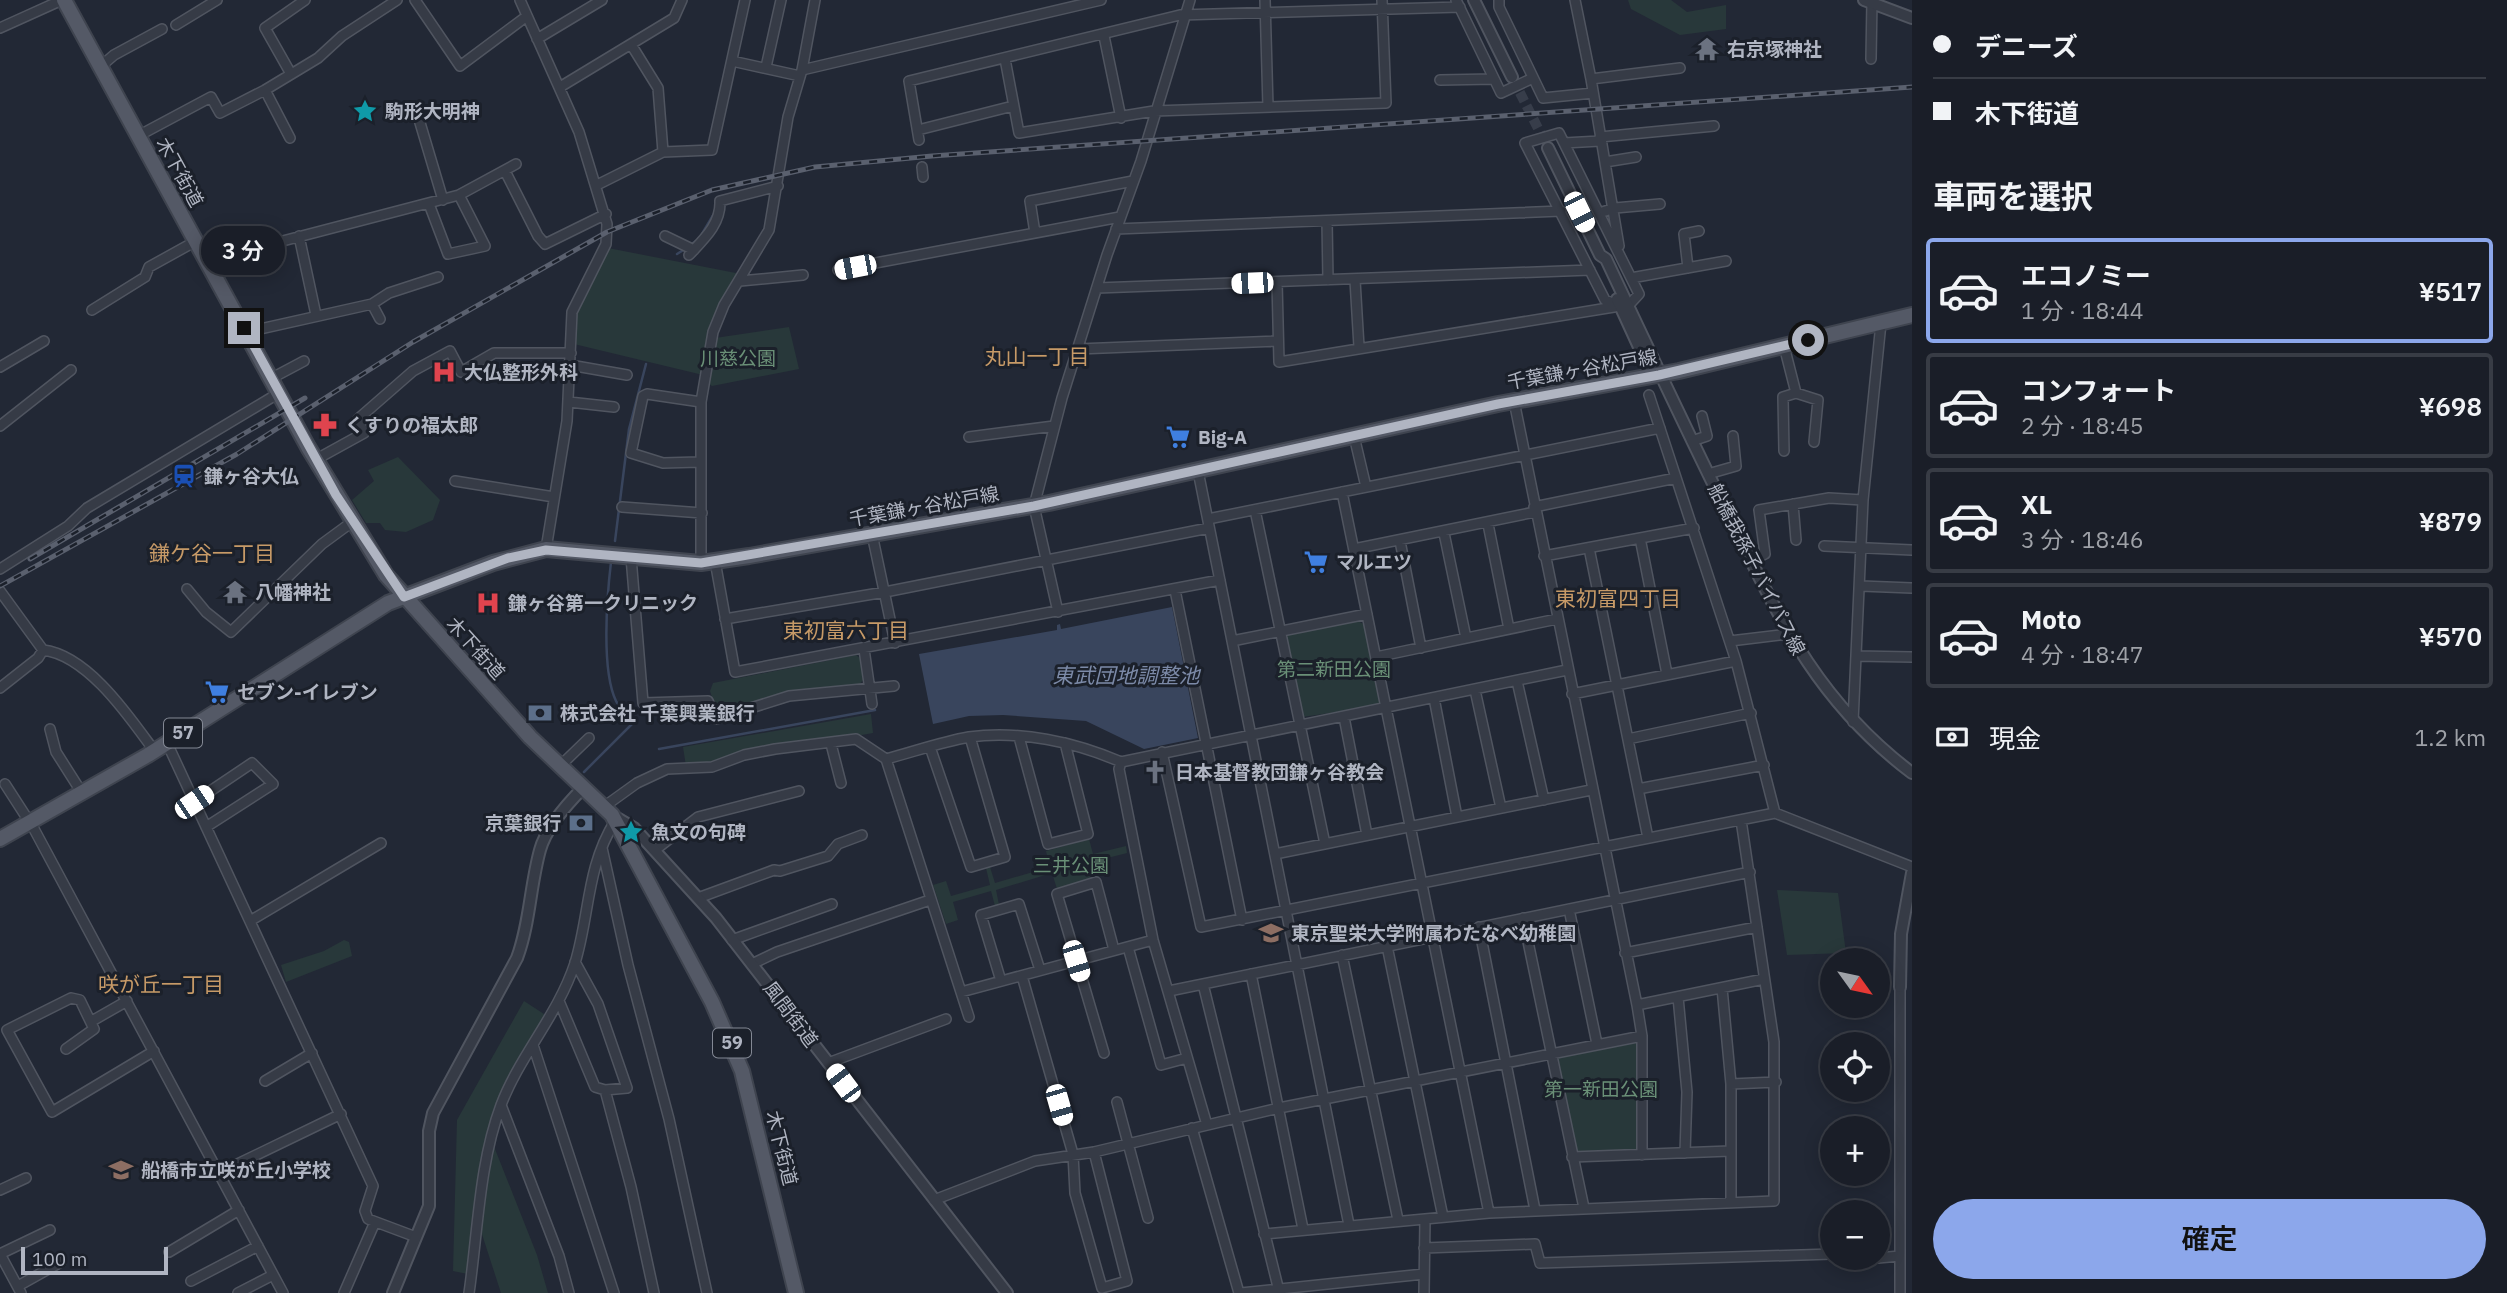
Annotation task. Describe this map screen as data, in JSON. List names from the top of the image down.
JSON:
{
  "streets": {
    "main road": [
      "木下街道",
      "千葉鎌ヶ谷松戸線",
      "57",
      "59"
    ],
    "street": ["船橋我孫子バイパス線", "風間街道"]
  },
  "crossings": [
    ["木下街道", "千葉鎌ヶ谷松戸線"],
    ["木下街道", "風間街道"],
    ["千葉鎌ヶ谷松戸線", "船橋我孫子バイパス線"]
  ],
  "districts": [
    "丸山一丁目",
    "鎌ケ谷一丁目",
    "東初富四丁目",
    "東初富六丁目",
    "咲が丘一丁目"
  ],
  "water": ["東武団地調整池"],
  "parks": [
    "川慈公園",
    "第二新田公園",
    "三井公園",
    "第一新田公園"
  ],
  "places": {
    "temple": ["右京塚神社", "八幡神社"],
    "place": ["駒形大明神", "魚文の句碑"],
    "hospital": ["大仏整形外科", "鎌ヶ谷第一クリニック"],
    "pharmacy": ["くすりの福太郎"],
    "supermarket": ["Big-A", "マルエツ", "セブン-イレブン"],
    "station": ["鎌ヶ谷大仏"],
    "bank": ["株式会社 千葉興業銀行", "京葉銀行"],
    "church": ["日本基督教団鎌ヶ谷教会"],
    "school or university": ["東京聖栄大学附属わたなべ幼稚園", "船橋市立咲が丘小学校"]
  },
  "scale_bar": "100 m",
  "north": "bottom right",
  "page": {
    "banner": ["デニーズ", "木下街道"],
    "heading": "車両を選択",
    "bubble": "3 分",
    "list": [
      {
        "name": "エコノミー",
        "note": "1 分 · 18:44",
        "value": "¥517"
      },
      {
        "name": "コンフォート",
        "note": "2 分 · 18:45",
        "value": "¥698"
      },
      {
        "name": "XL",
        "note": "3 分 · 18:46",
        "value": "¥879"
      },
      {
        "name": "Moto",
        "note": "4 分 · 18:47",
        "value": "¥570"
      }
    ],
    "pay": ["現金", "1.2 km"],
    "map_buttons": ["+", "−"],
    "buttons": "確定",
    "scale": "100 m"
  }
}
